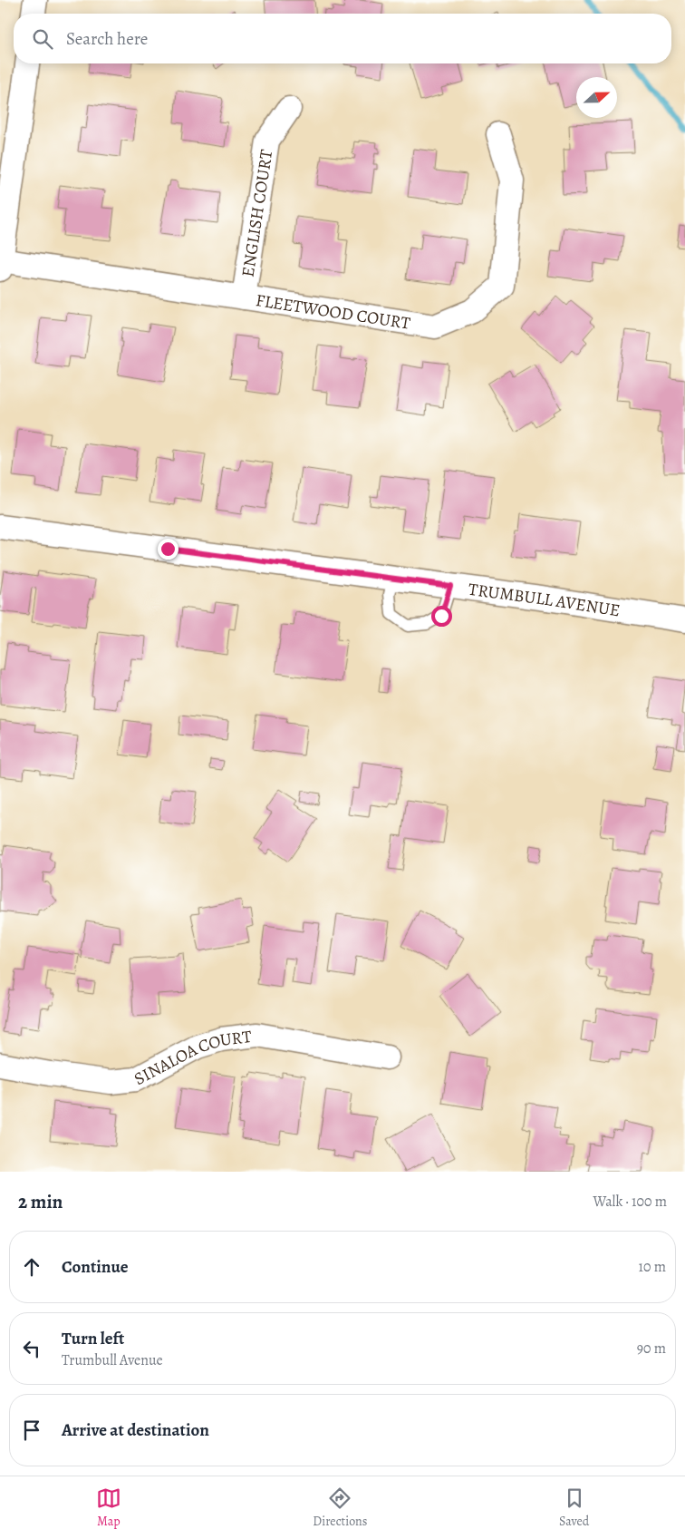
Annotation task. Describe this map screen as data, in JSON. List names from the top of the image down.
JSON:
{
  "streets": {
    "street": [
      "ENGLISH COURT",
      "FLEETWOOD COURT",
      "TRUMBULL AVENUE",
      "SINALOA COURT"
    ]
  },
  "crossings": [
    ["ENGLISH COURT", "FLEETWOOD COURT"]
  ],
  "north": "right",
  "page": {
    "search": "Search here",
    "heading": ["2 min", "Walk · 100 m"],
    "list": [
      ["Continue", "10 m"],
      ["Turn left", "Trumbull Avenue", "90 m"],
      "Arrive at destination"
    ],
    "nav": ["Map", "Directions", "Saved"]
  }
}
